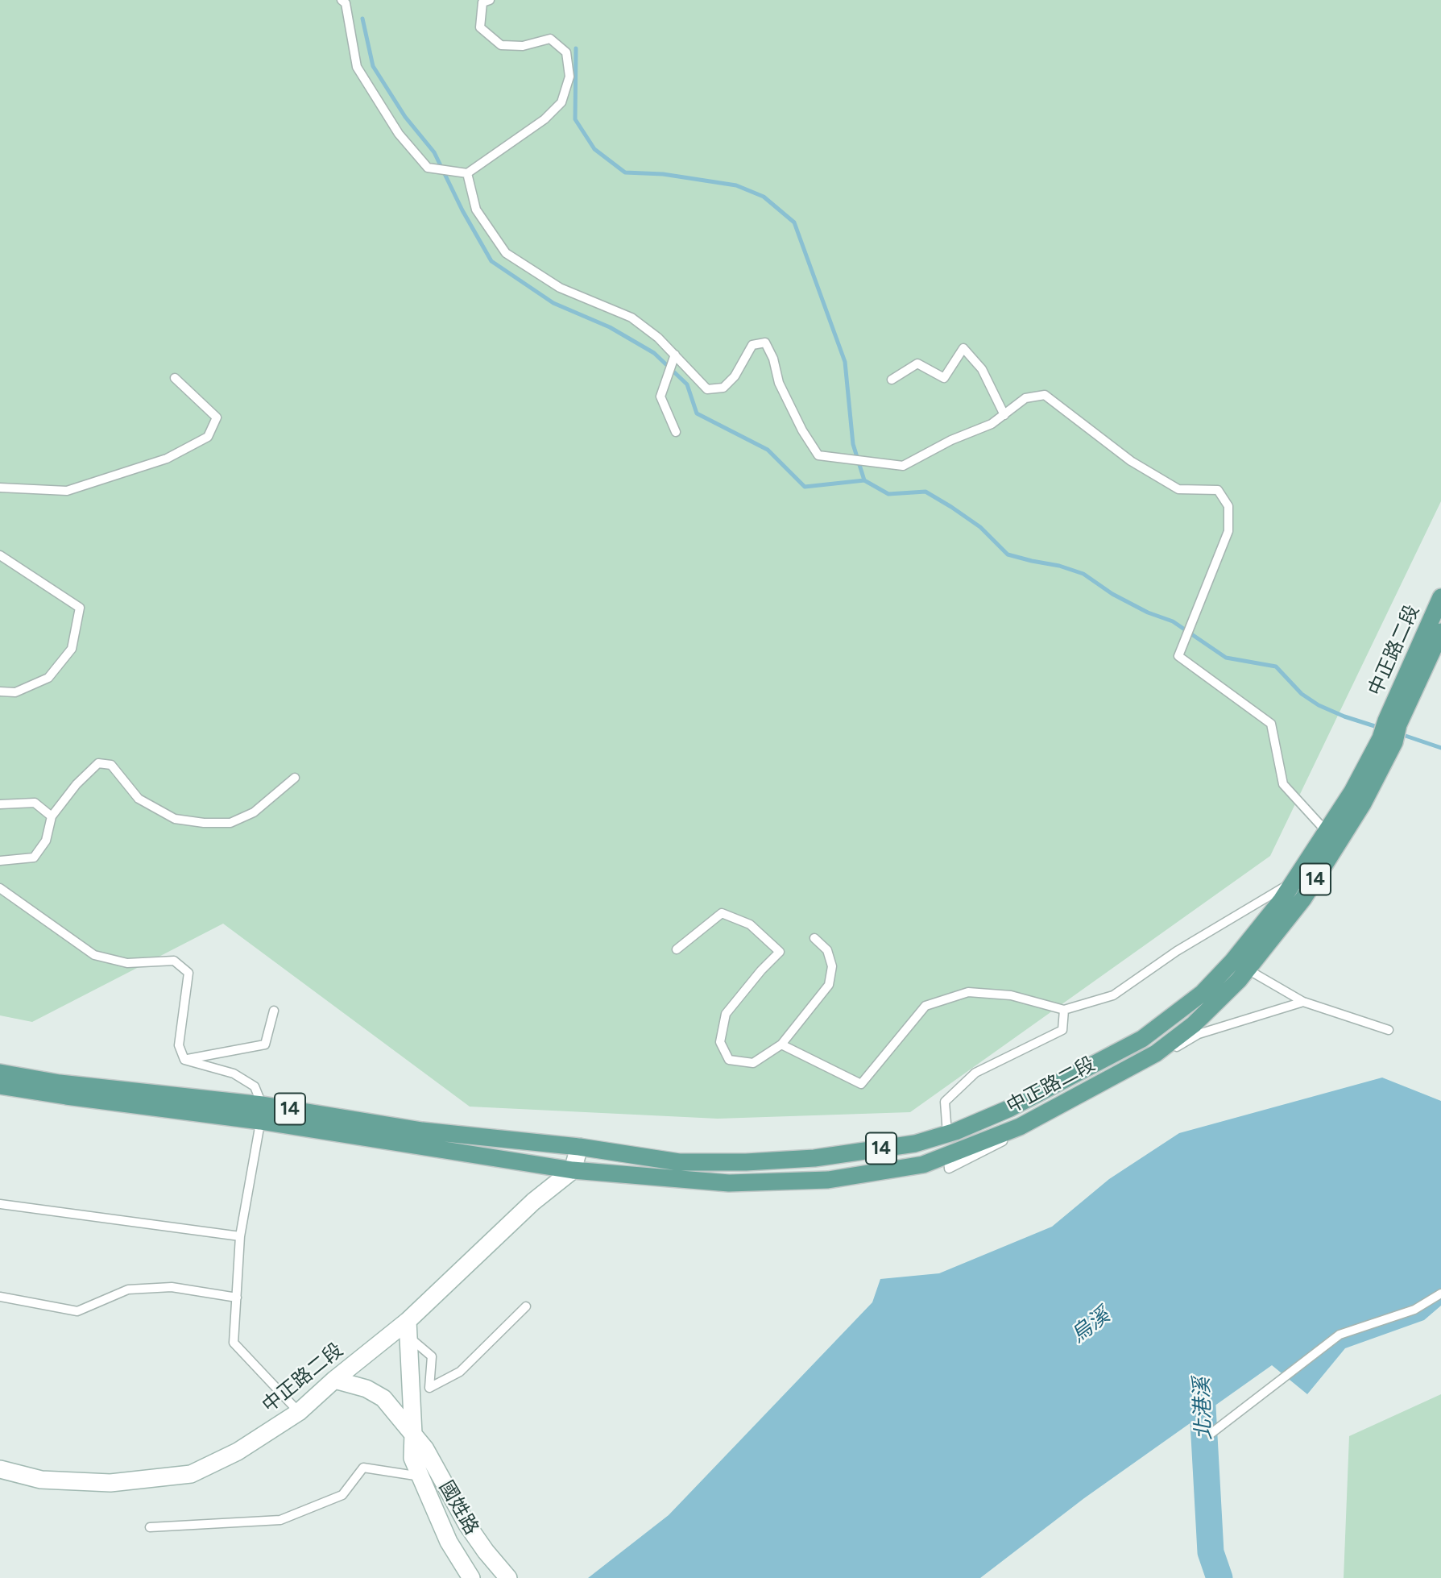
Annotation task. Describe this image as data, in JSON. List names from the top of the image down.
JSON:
{
  "streets": {
    "main road": ["中正路二段", "14", "國姓路"]
  },
  "crossings": [
    ["中正路二段", "14"],
    ["中正路二段", "國姓路"]
  ],
  "water": ["烏溪", "北港溪"]
}
